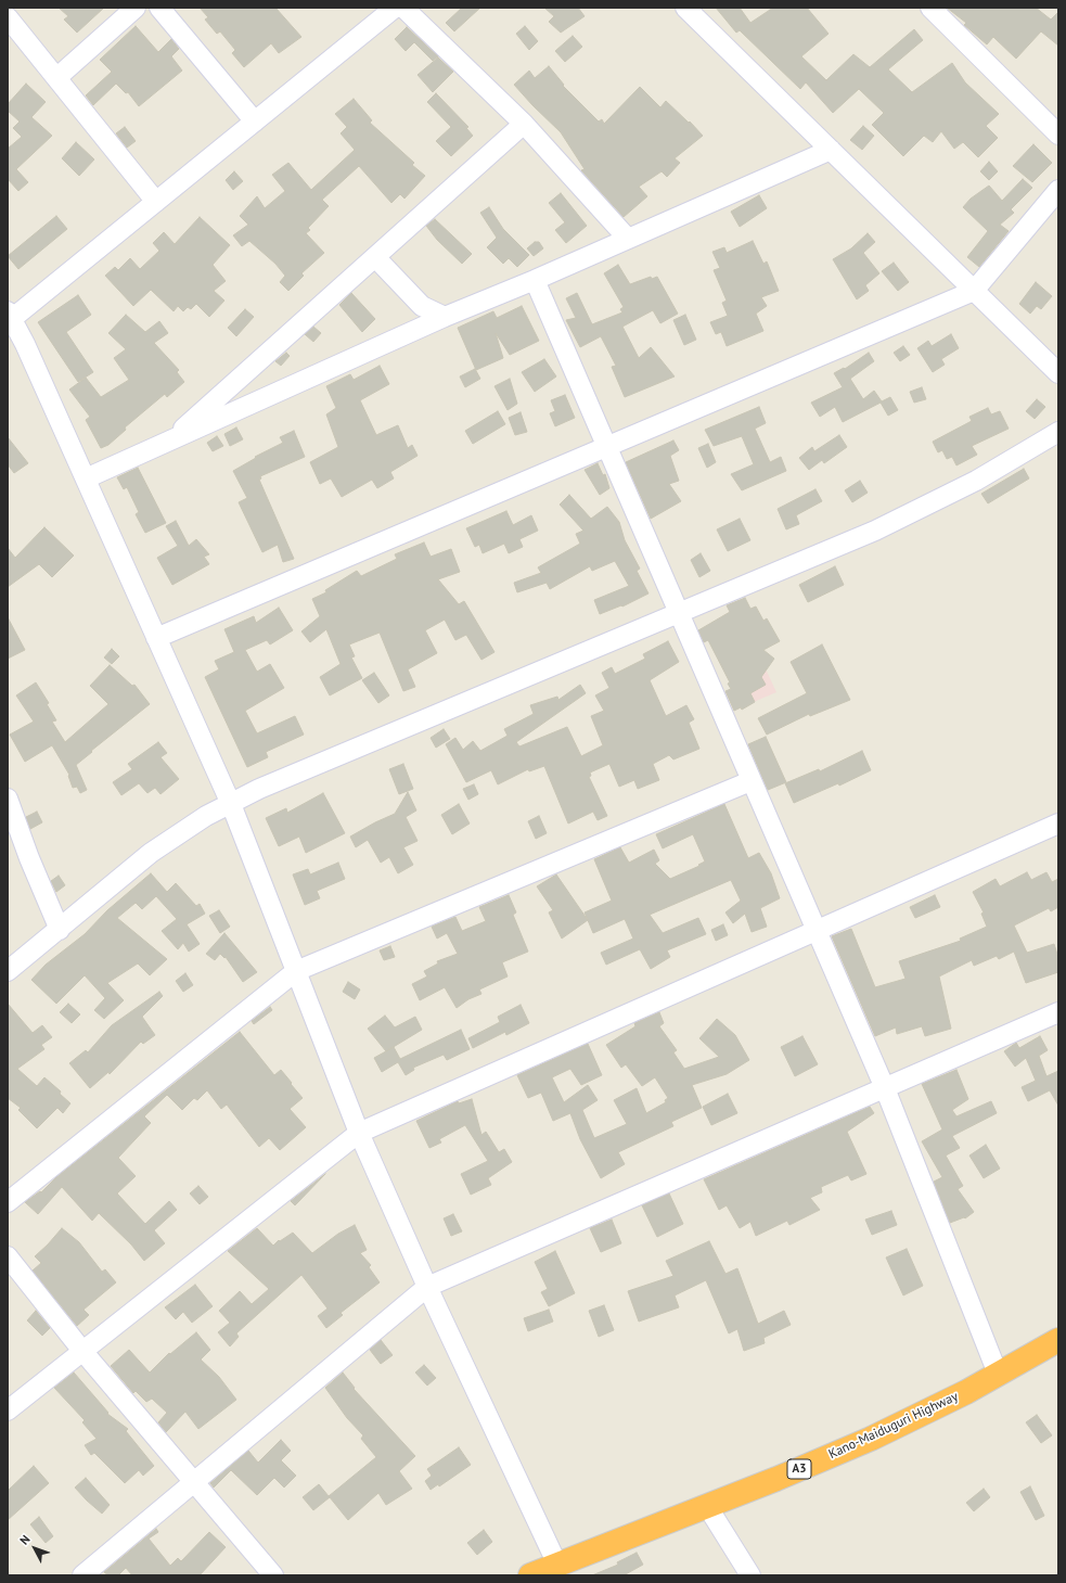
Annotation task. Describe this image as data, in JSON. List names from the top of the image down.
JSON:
{
  "streets": {
    "highway": ["Kano-Maiduguri Highway", "A3"]
  },
  "north": "top left"
}
